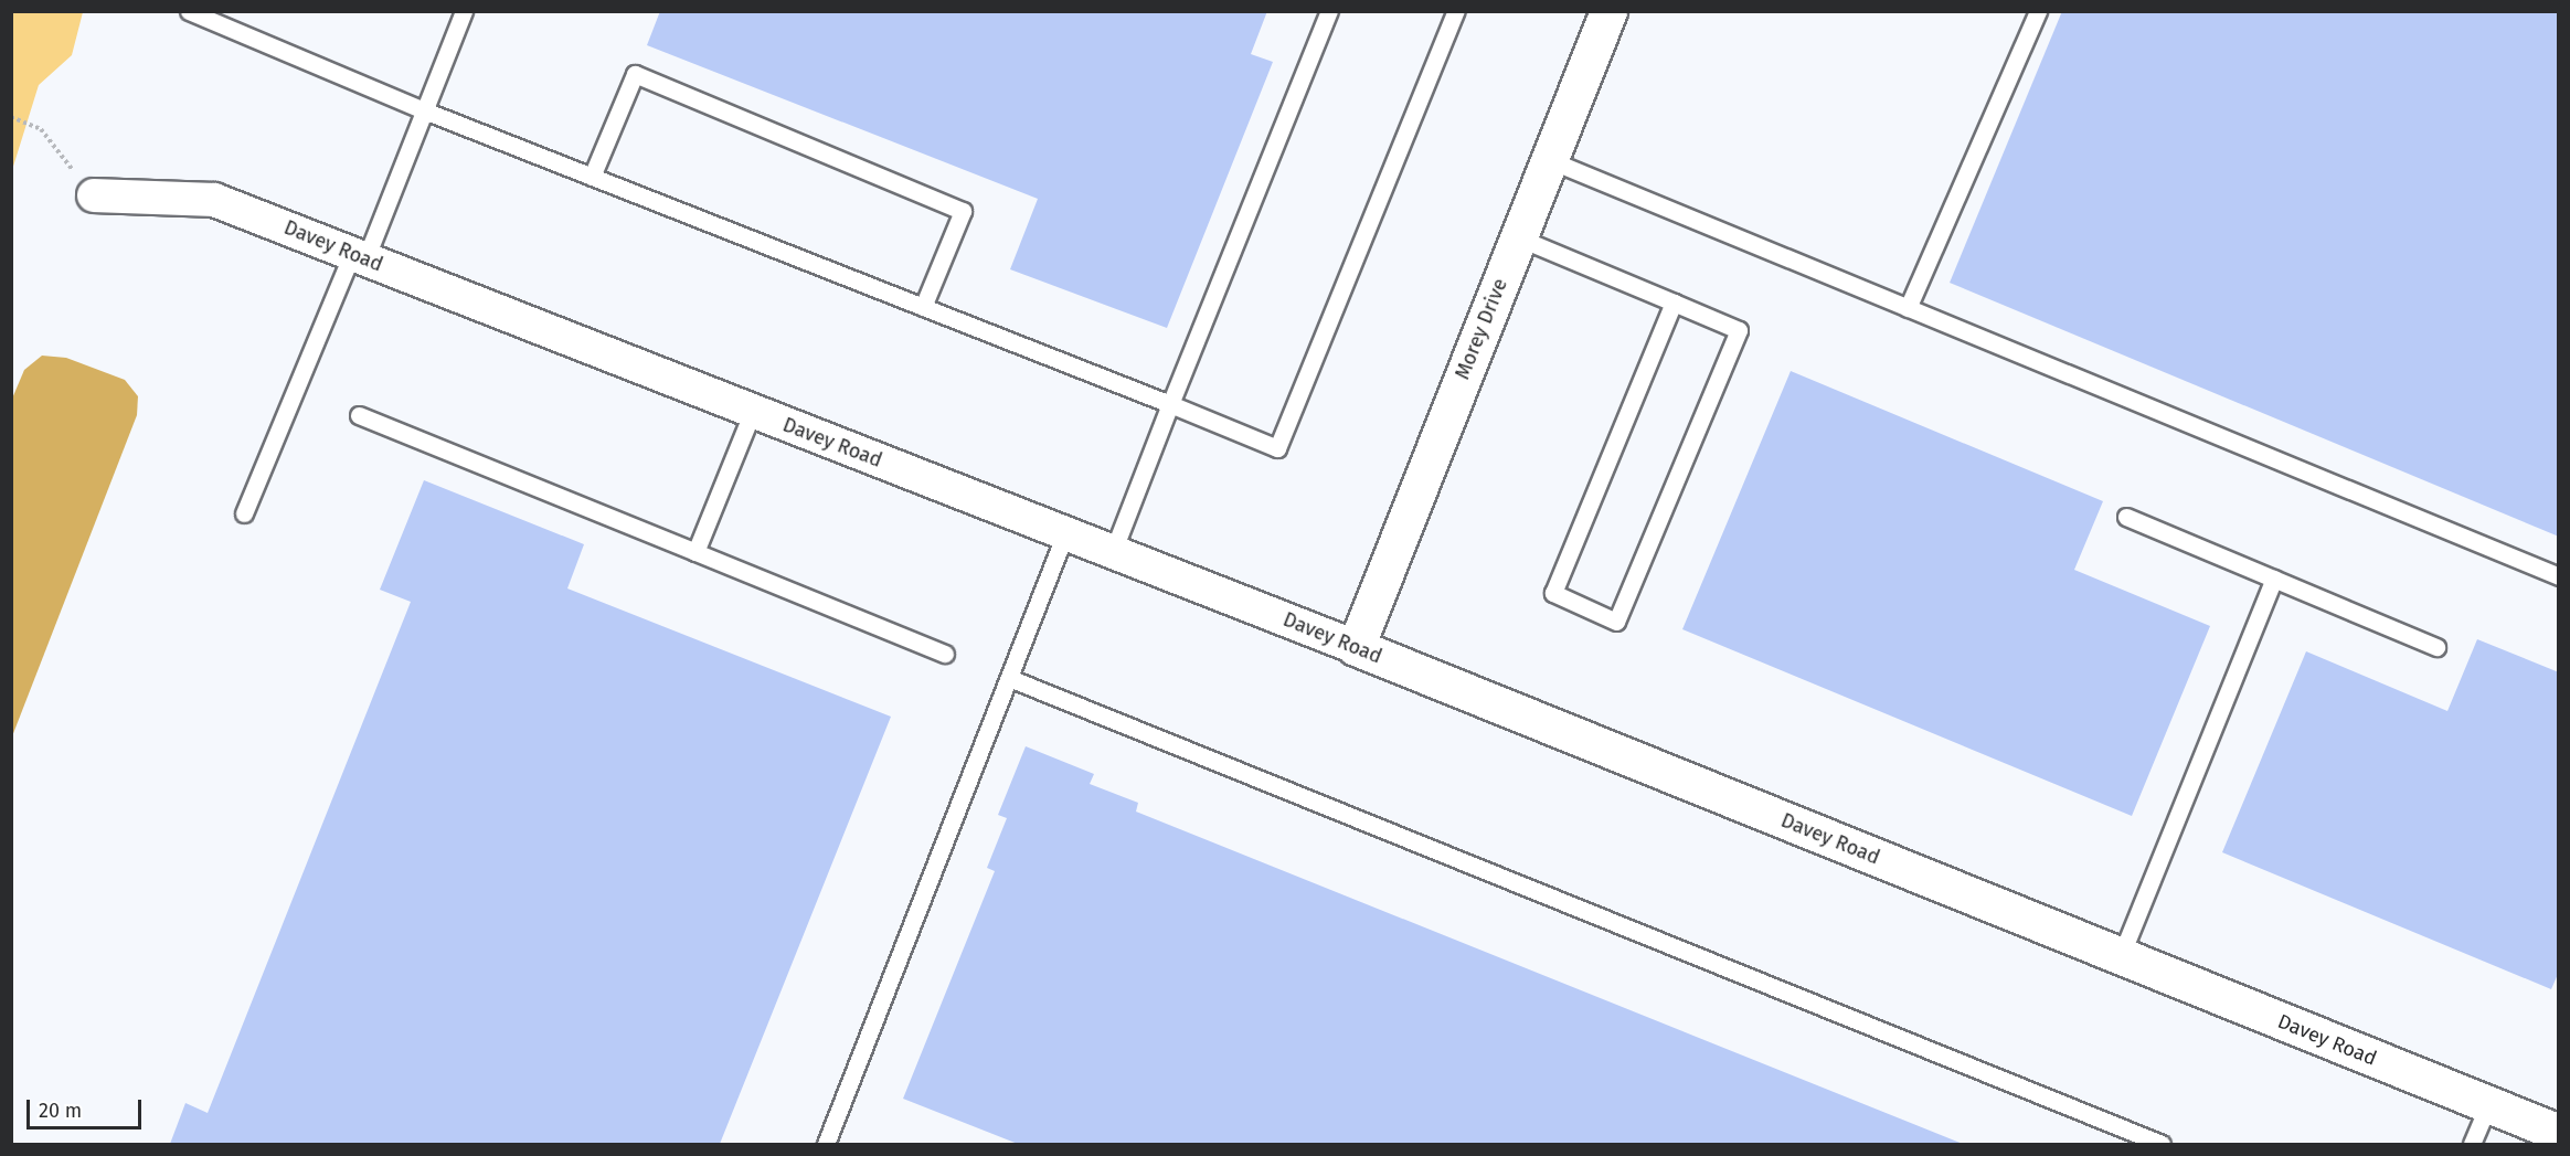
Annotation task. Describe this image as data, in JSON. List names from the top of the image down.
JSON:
{
  "streets": {
    "street": ["Davey Road", "Morey Drive"]
  },
  "crossings": [
    ["Davey Road", "Morey Drive"]
  ],
  "scale_bar": "20 m"
}
